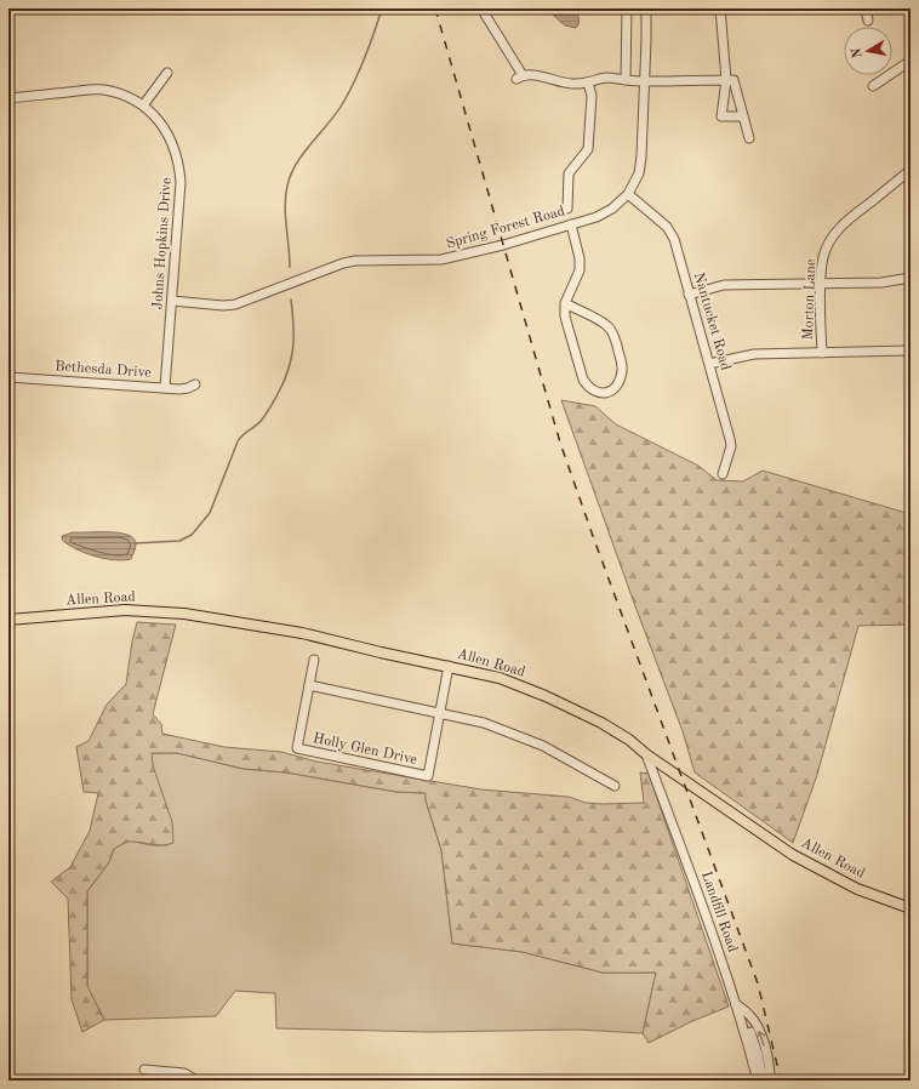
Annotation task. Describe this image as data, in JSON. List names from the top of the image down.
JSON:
{
  "streets": {
    "main road": ["Allen Road"],
    "street": [
      "Spring Forest Road",
      "Johns Hopkins Drive",
      "Morton Lane",
      "Nantucket Road",
      "Bethesda Drive",
      "Holly Glen Drive",
      "Landfill Road"
    ]
  },
  "crossings": [
    ["Spring Forest Road", "Johns Hopkins Drive"],
    ["Spring Forest Road", "Nantucket Road"],
    ["Johns Hopkins Drive", "Bethesda Drive"],
    ["Allen Road", "Holly Glen Drive"],
    ["Allen Road", "Landfill Road"]
  ],
  "north": "left"
}
